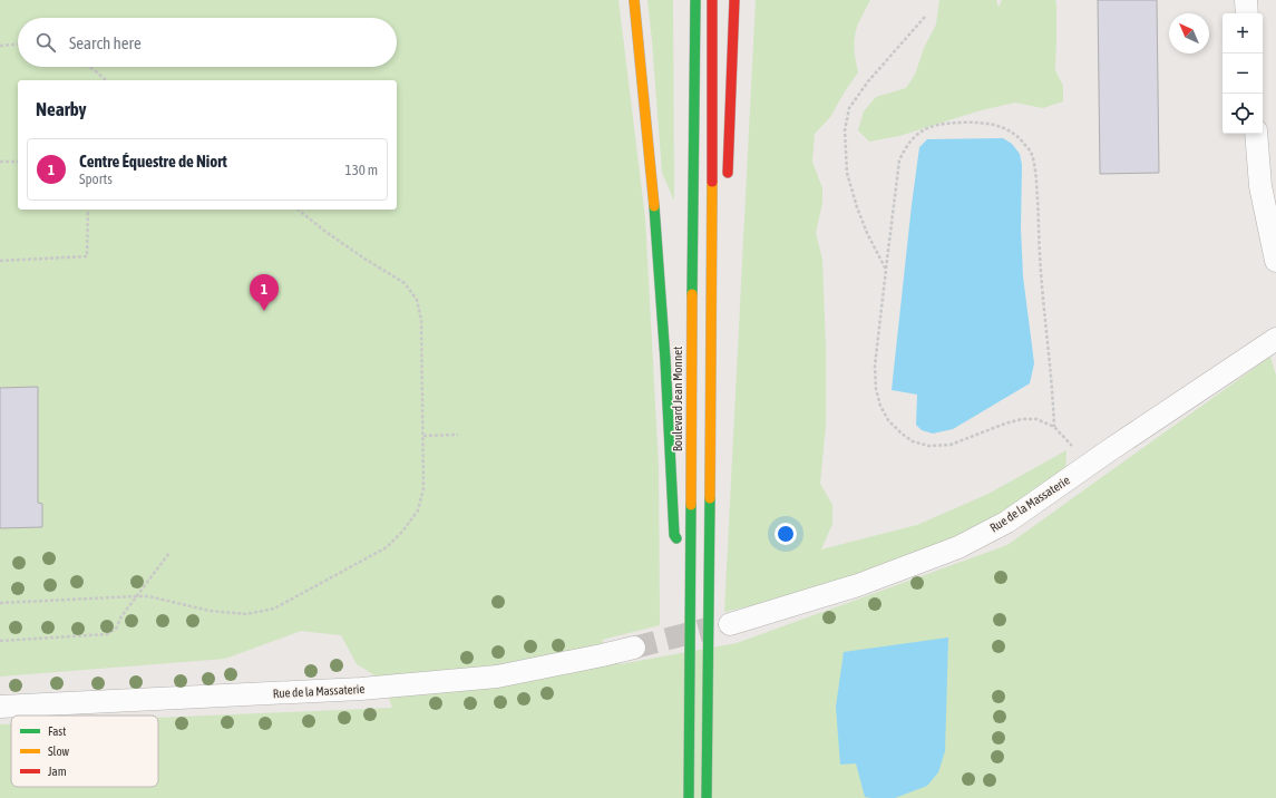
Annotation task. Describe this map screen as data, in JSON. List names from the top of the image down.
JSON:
{
  "streets": {
    "main road": ["Boulevard Jean Monnet"],
    "street": ["Rue de la Massaterie"]
  },
  "legend": ["Fast", "Slow", "Jam"],
  "north": "top left",
  "page": {
    "map_buttons": ["+", "−"],
    "search": "Search here",
    "heading": "Nearby",
    "list": [
      {
        "mark": "1",
        "name": "Centre Équestre de Niort",
        "note": "Sports",
        "value": "130 m"
      }
    ],
    "pins": "1"
  }
}
